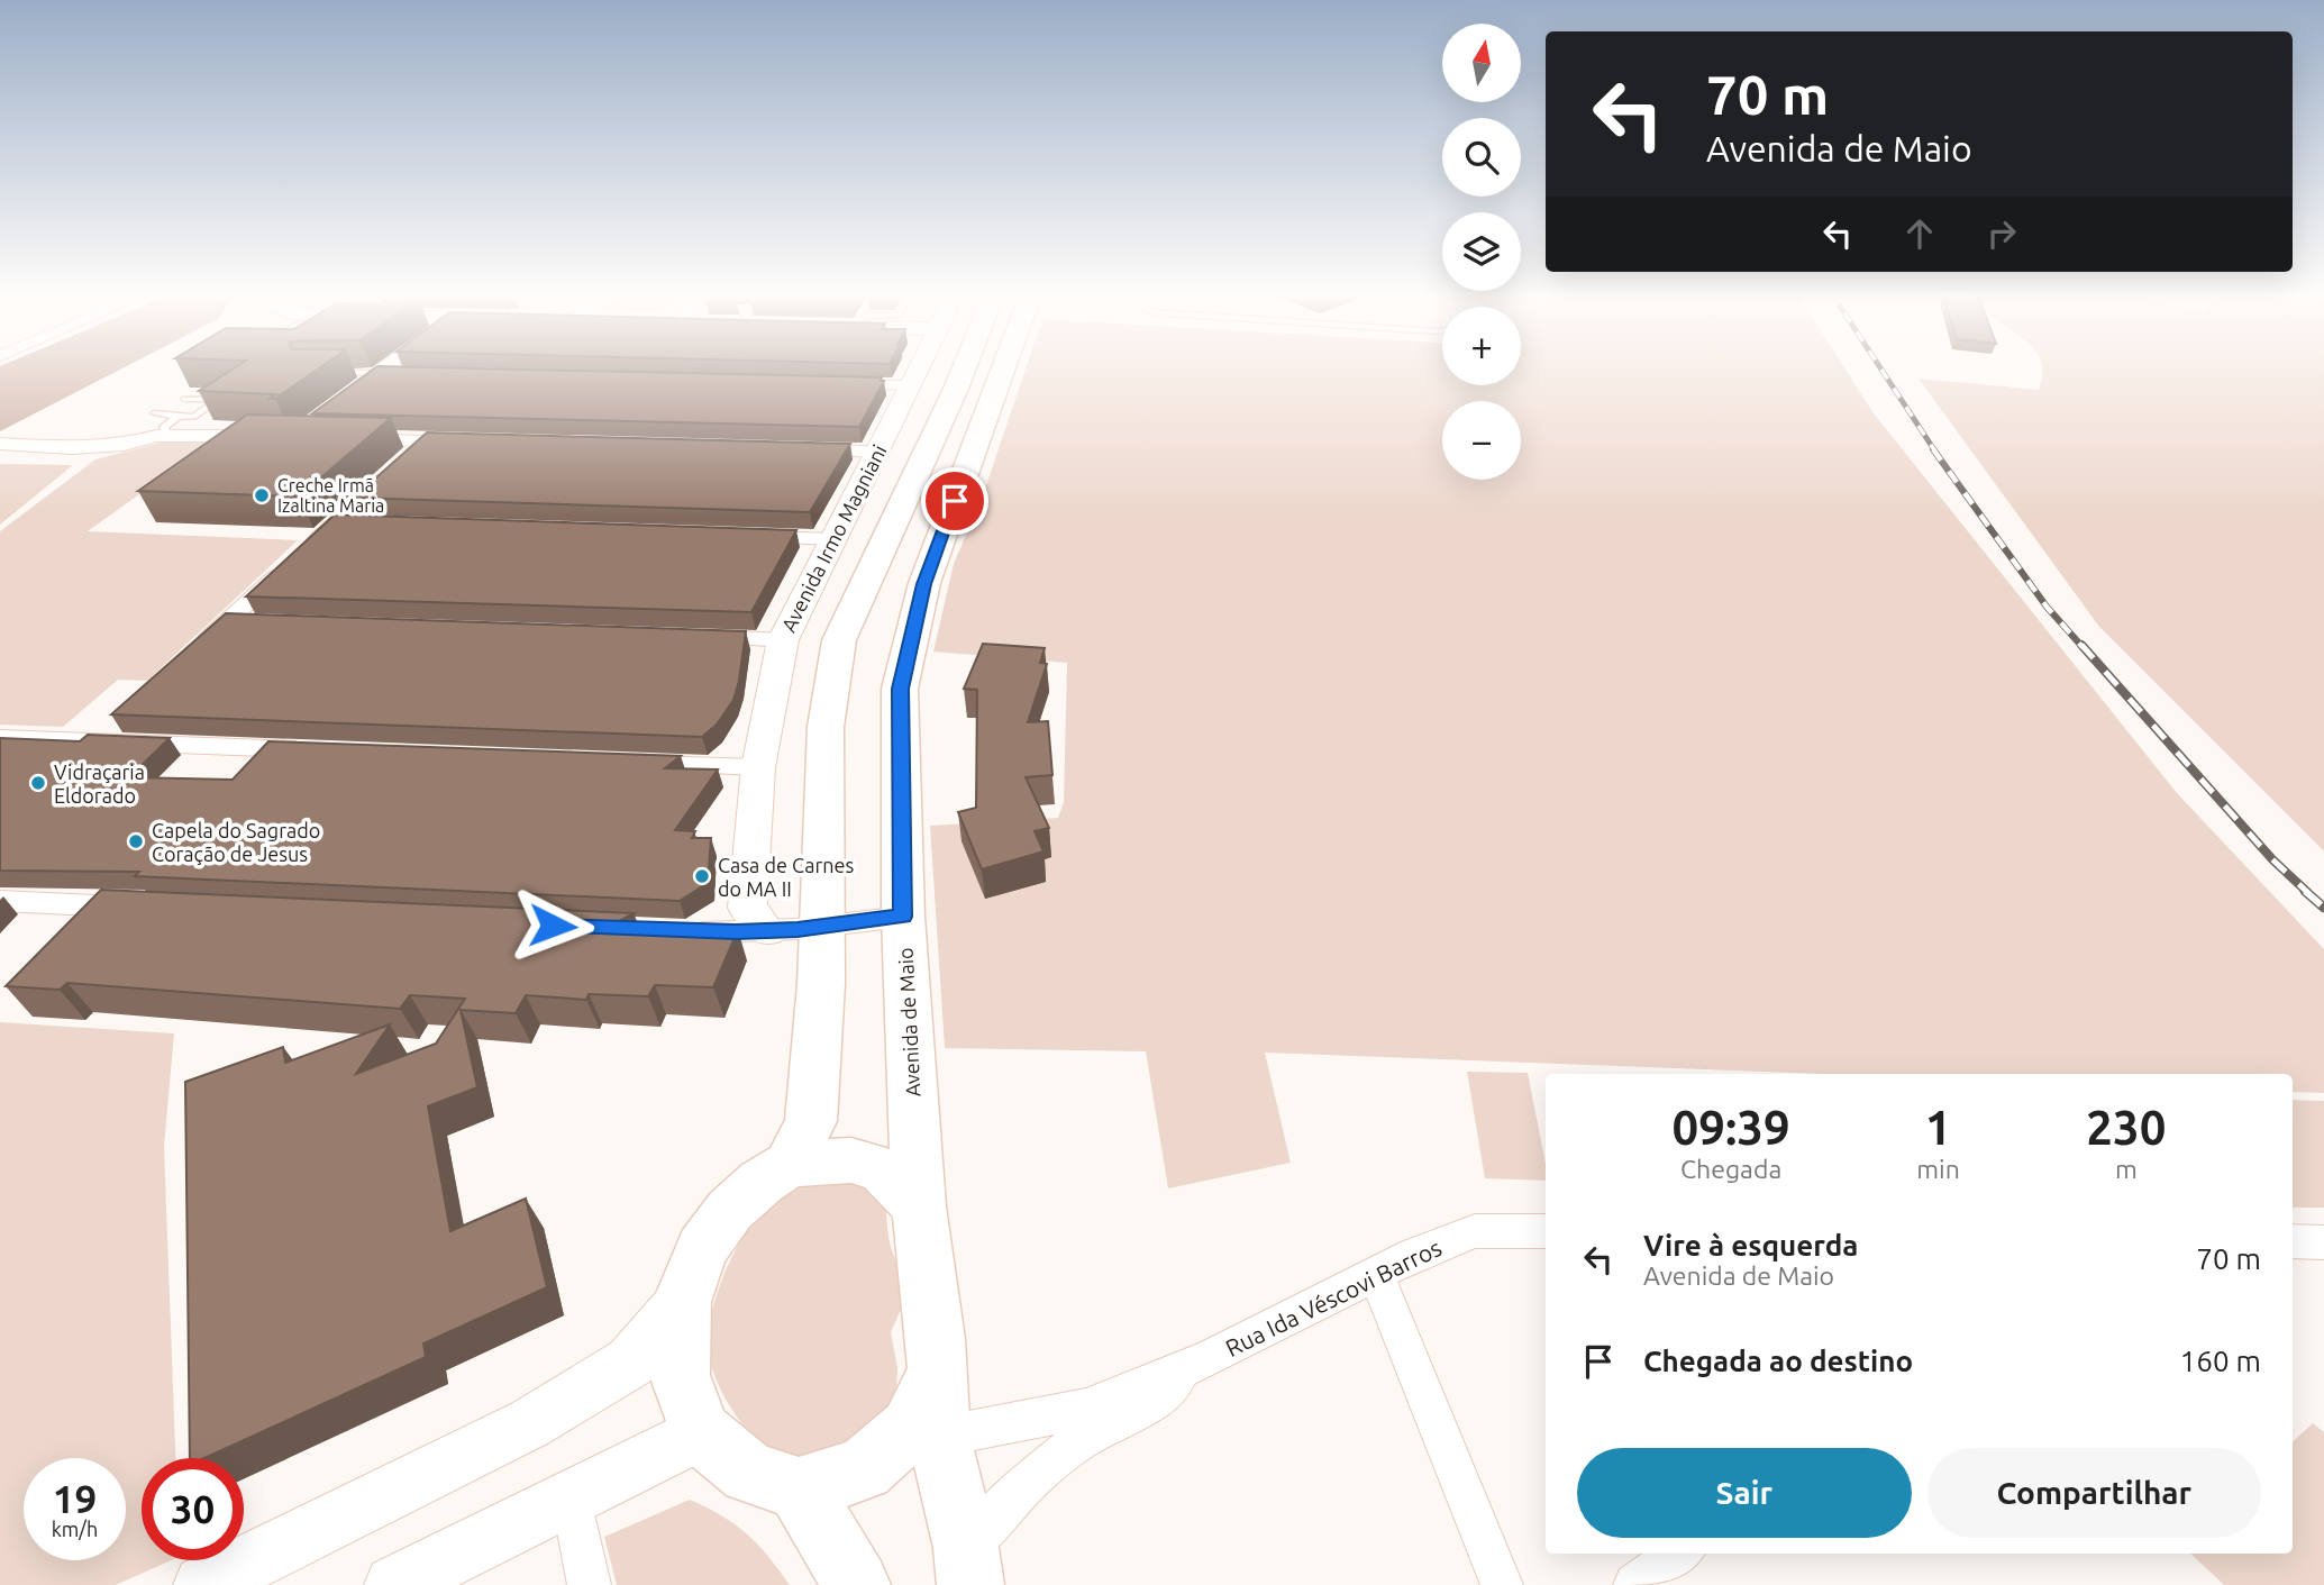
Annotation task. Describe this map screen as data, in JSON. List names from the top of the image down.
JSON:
{
  "streets": {
    "main road": ["Avenida de Maio"],
    "street": ["Avenida Irmo Magniani", "Rua Ida Véscovi Barros"]
  },
  "places": [
    "Creche Irmã Izaltina Maria",
    "Vidraçaria Eldorado",
    "Capela do Sagrado Coração de Jesus",
    "Casa de Carnes do MA II"
  ],
  "north": "top",
  "page": {
    "map_buttons": ["+", "−"],
    "turn": ["70 m", "Avenida de Maio"],
    "eta": [
      "09:39",
      "Chegada",
      "1",
      "min",
      "230",
      "m"
    ],
    "list": [
      {
        "name": "Vire à esquerda",
        "note": "Avenida de Maio",
        "value": "70 m"
      },
      {
        "name": "Chegada ao destino",
        "value": "160 m"
      }
    ],
    "buttons": ["Sair", "Compartilhar"],
    "speed": "19 km/h",
    "limit": "30"
  }
}
